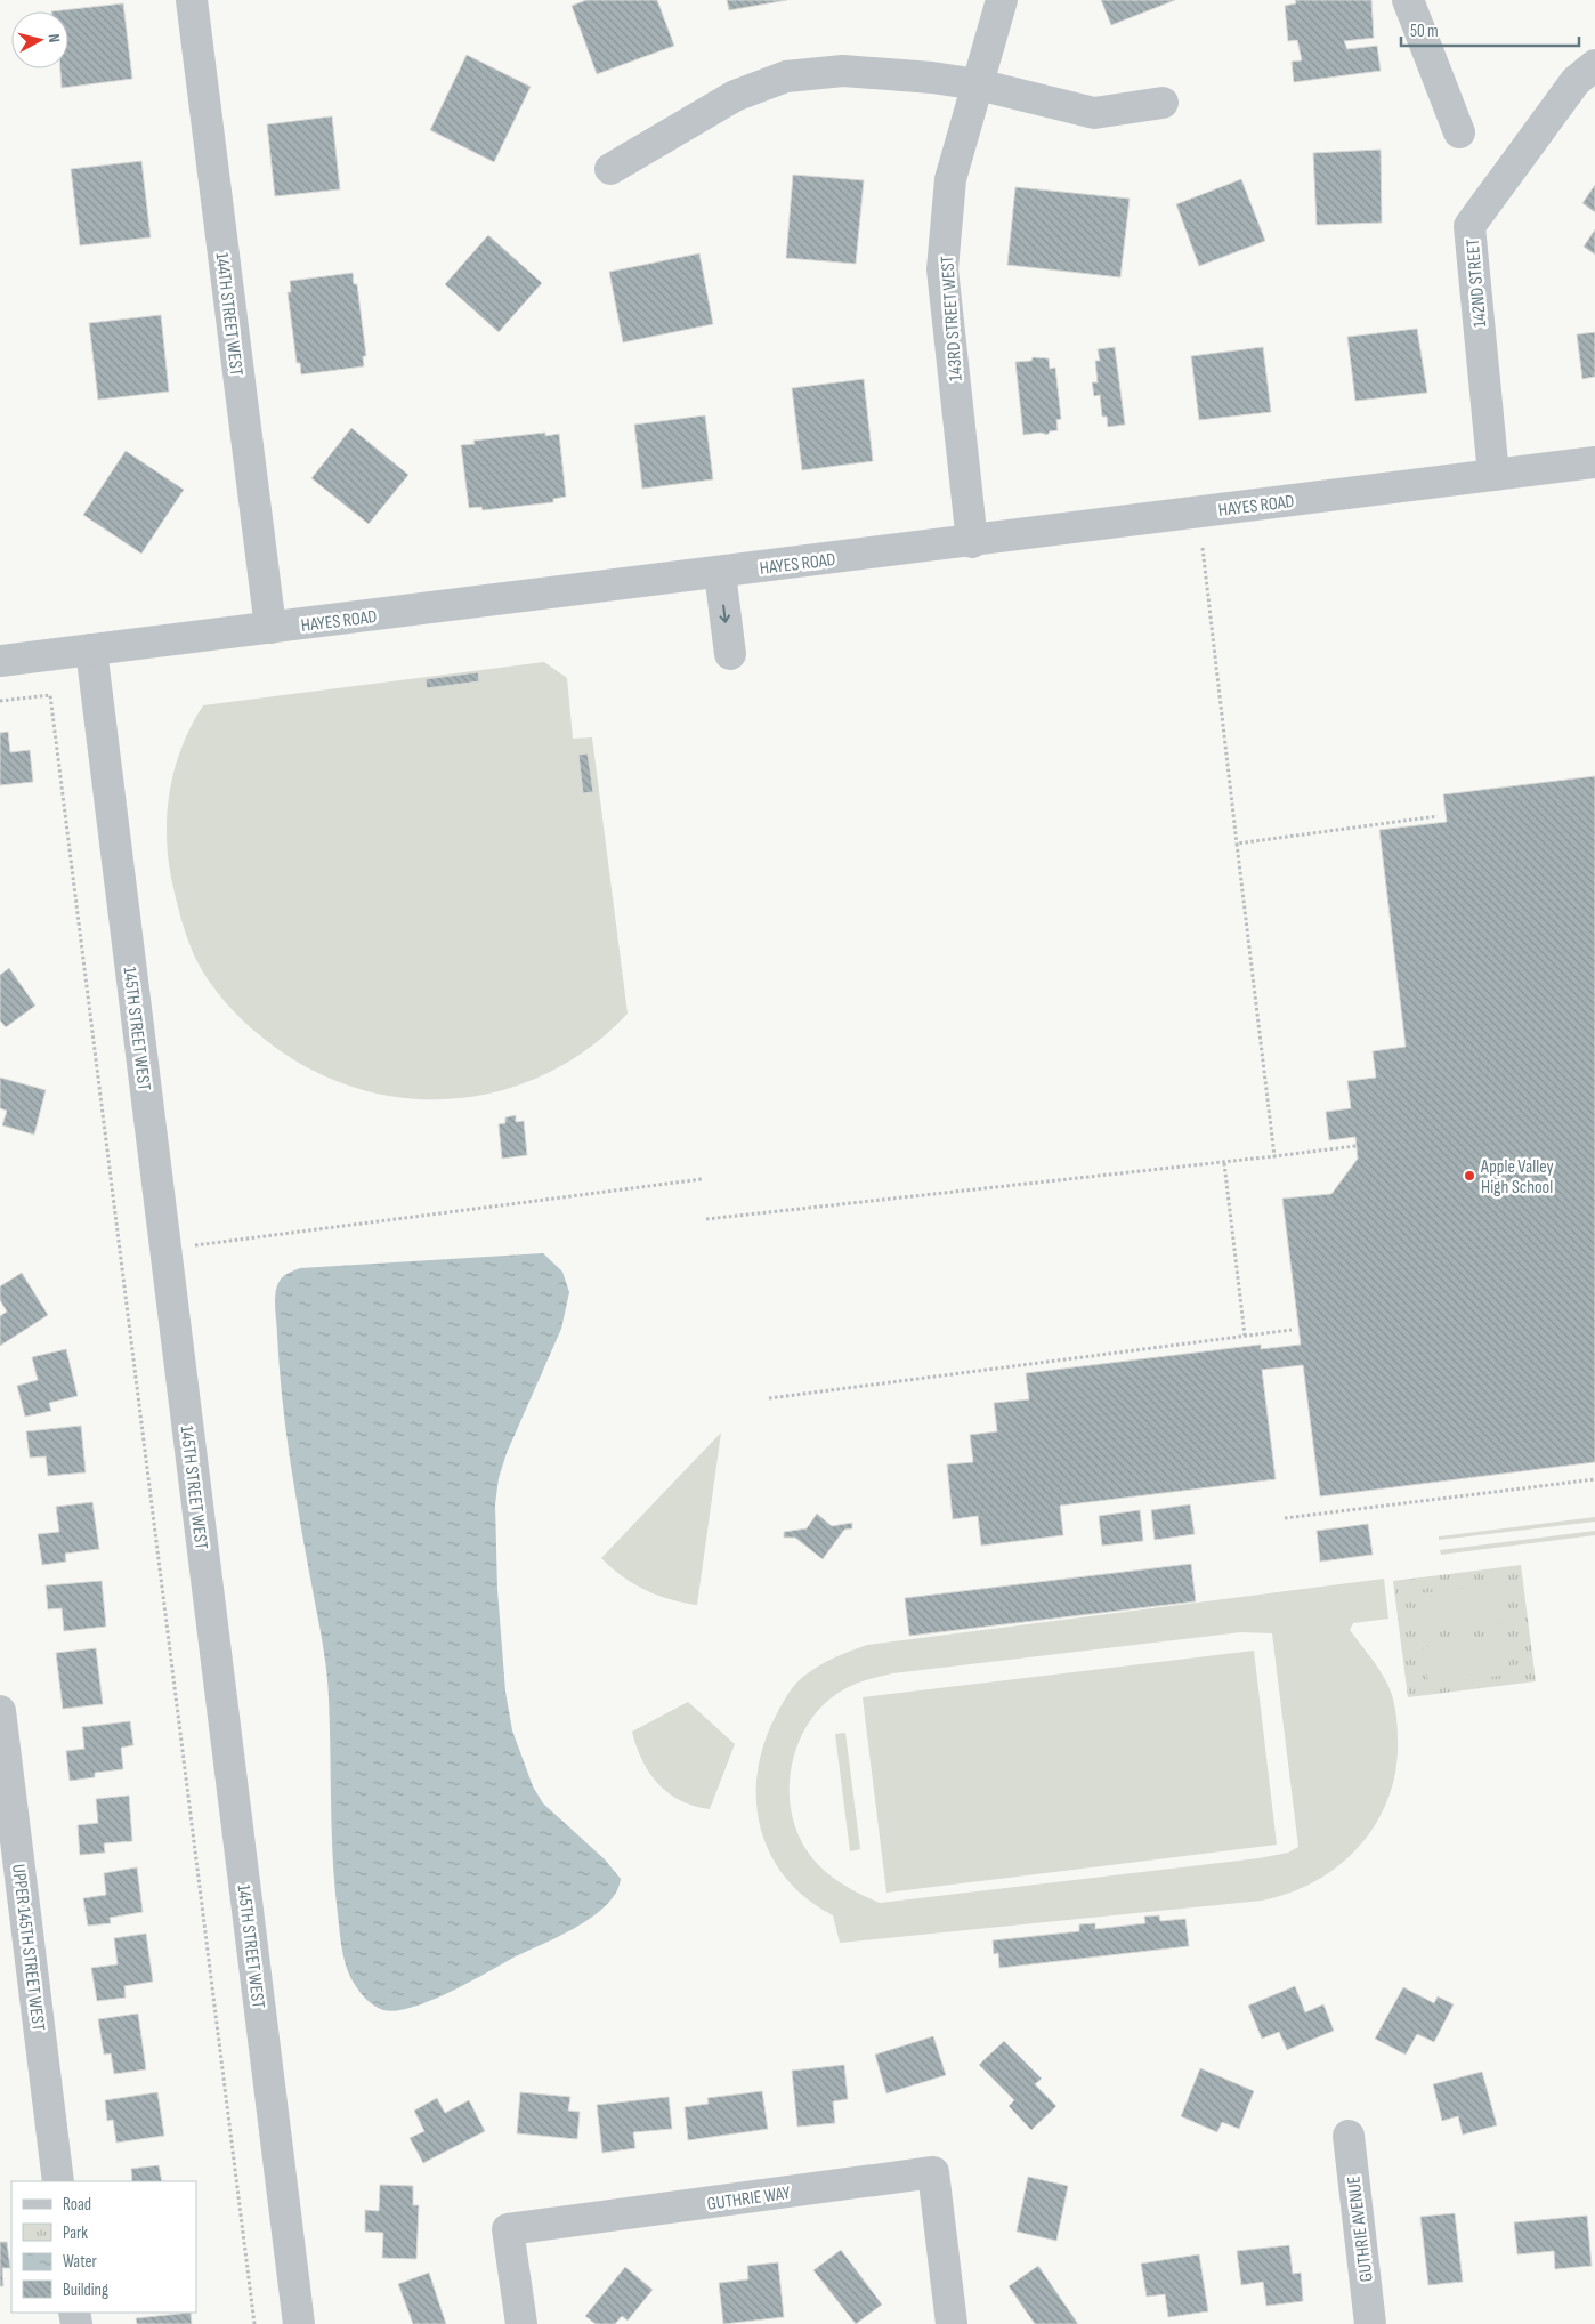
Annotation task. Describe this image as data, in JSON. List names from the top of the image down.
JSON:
{
  "streets": {
    "street": [
      "142ND STREET",
      "144TH STREET WEST",
      "143RD STREET WEST",
      "HAYES ROAD",
      "145TH STREET WEST",
      "UPPER 145TH STREET WEST",
      "GUTHRIE WAY",
      "GUTHRIE AVENUE"
    ]
  },
  "crossings": [
    ["142ND STREET", "HAYES ROAD"],
    ["144TH STREET WEST", "HAYES ROAD"],
    ["143RD STREET WEST", "HAYES ROAD"],
    ["HAYES ROAD", "145TH STREET WEST"]
  ],
  "places": ["Apple Valley High School"],
  "legend": [
    "Road",
    "Park",
    "Water",
    "Building"
  ],
  "scale_bar": "50 m",
  "north": "right"
}
